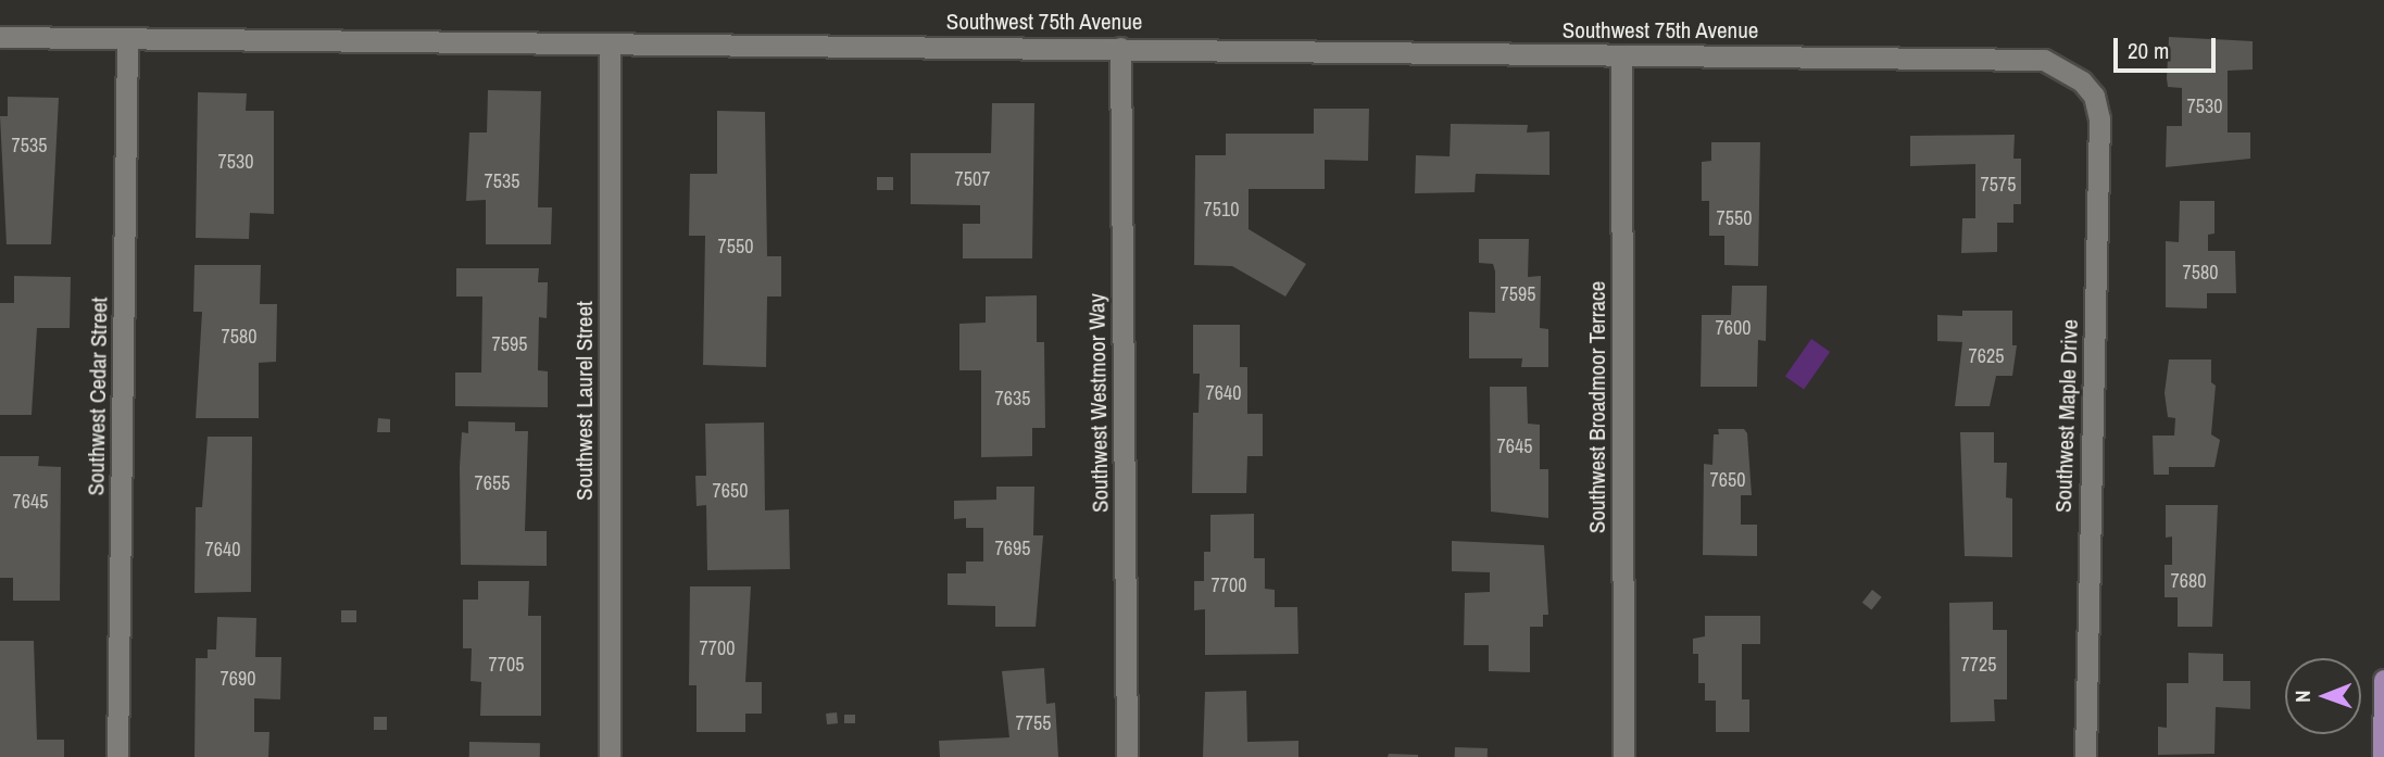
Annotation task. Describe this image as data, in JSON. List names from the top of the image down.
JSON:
{
  "streets": {
    "street": [
      "Southwest 75th Avenue",
      "Southwest Cedar Street",
      "Southwest Laurel Street",
      "Southwest Westmoor Way",
      "Southwest Broadmoor Terrace",
      "Southwest Maple Drive"
    ]
  },
  "crossings": [
    ["Southwest 75th Avenue", "Southwest Cedar Street"],
    ["Southwest 75th Avenue", "Southwest Laurel Street"],
    ["Southwest 75th Avenue", "Southwest Westmoor Way"],
    ["Southwest 75th Avenue", "Southwest Broadmoor Terrace"],
    ["Southwest 75th Avenue", "Southwest Maple Drive"]
  ],
  "house_numbers": [
    "7530",
    "7535",
    "7530",
    "7507",
    "7535",
    "7575",
    "7510",
    "7550",
    "7550",
    "7580",
    "7595",
    "7600",
    "7580",
    "7595",
    "7625",
    "7640",
    "7635",
    "7645",
    "7650",
    "7655",
    "7650",
    "7645",
    "7695",
    "7640",
    "7680",
    "7700",
    "7700",
    "7705",
    "7725",
    "7690",
    "7755"
  ],
  "scale_bar": "20 m",
  "north": "left"
}
